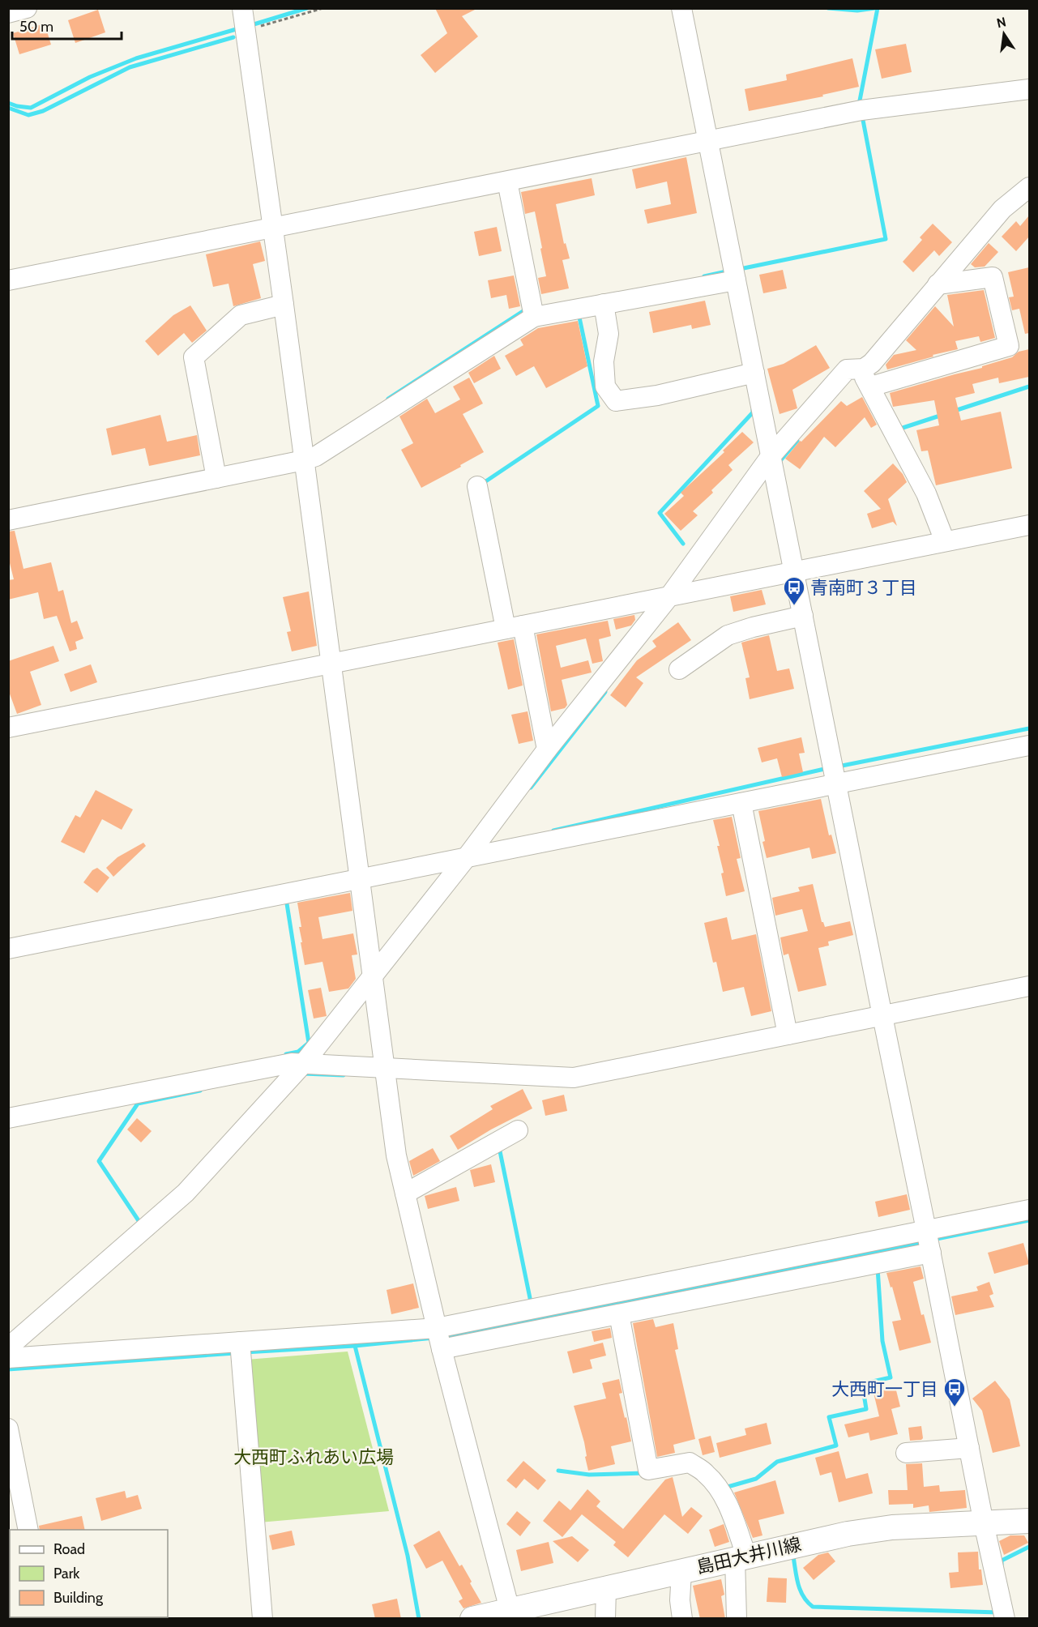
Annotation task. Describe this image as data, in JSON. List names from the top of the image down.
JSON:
{
  "streets": {
    "main road": ["島田大井川線"]
  },
  "parks": ["大西町ふれあい広場"],
  "places": {
    "bus stop": ["青南町３丁目", "大西町一丁目"]
  },
  "legend": ["Road", "Park", "Building"],
  "scale_bar": "50 m",
  "north": "top"
}
